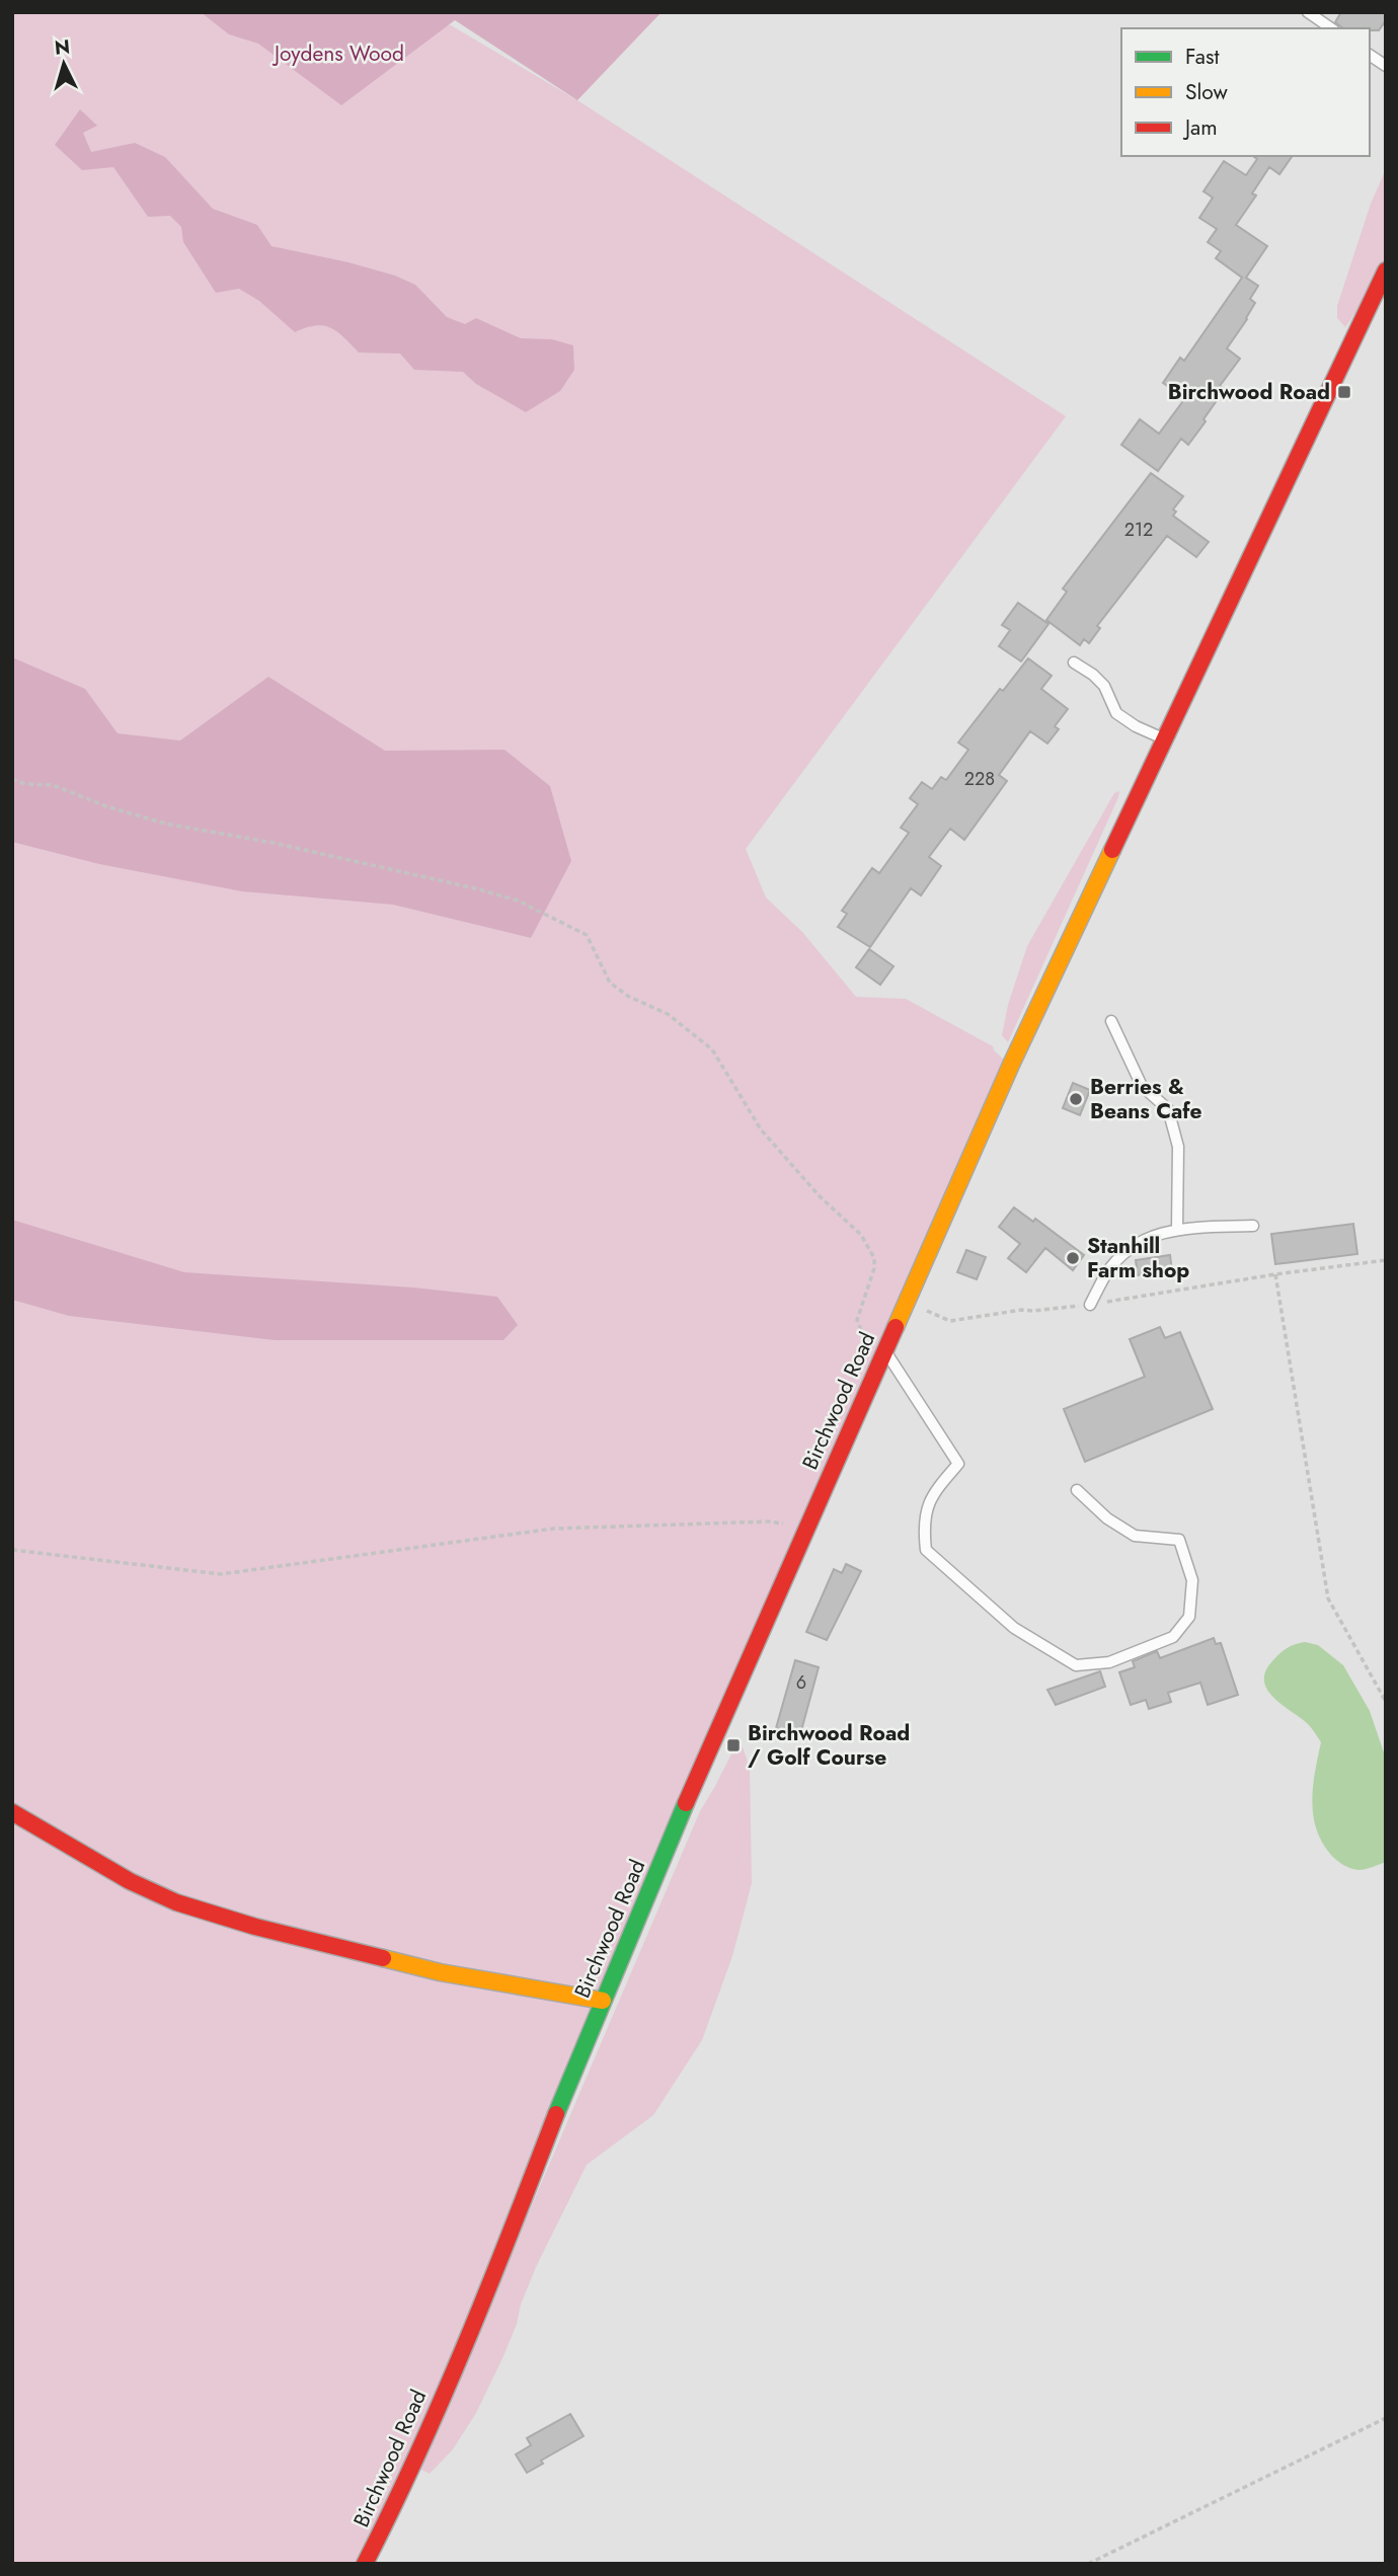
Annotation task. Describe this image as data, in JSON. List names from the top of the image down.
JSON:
{
  "streets": {
    "street": ["Birchwood Road"]
  },
  "parks": ["Joydens Wood"],
  "places": {
    "transit": ["Birchwood Road", "Birchwood Road / Golf Course"],
    "other": ["Berries & Beans Cafe", "Stanhill Farm shop"]
  },
  "house_numbers": ["212", "228", "6"],
  "legend": ["Fast", "Slow", "Jam"],
  "north": "top"
}
